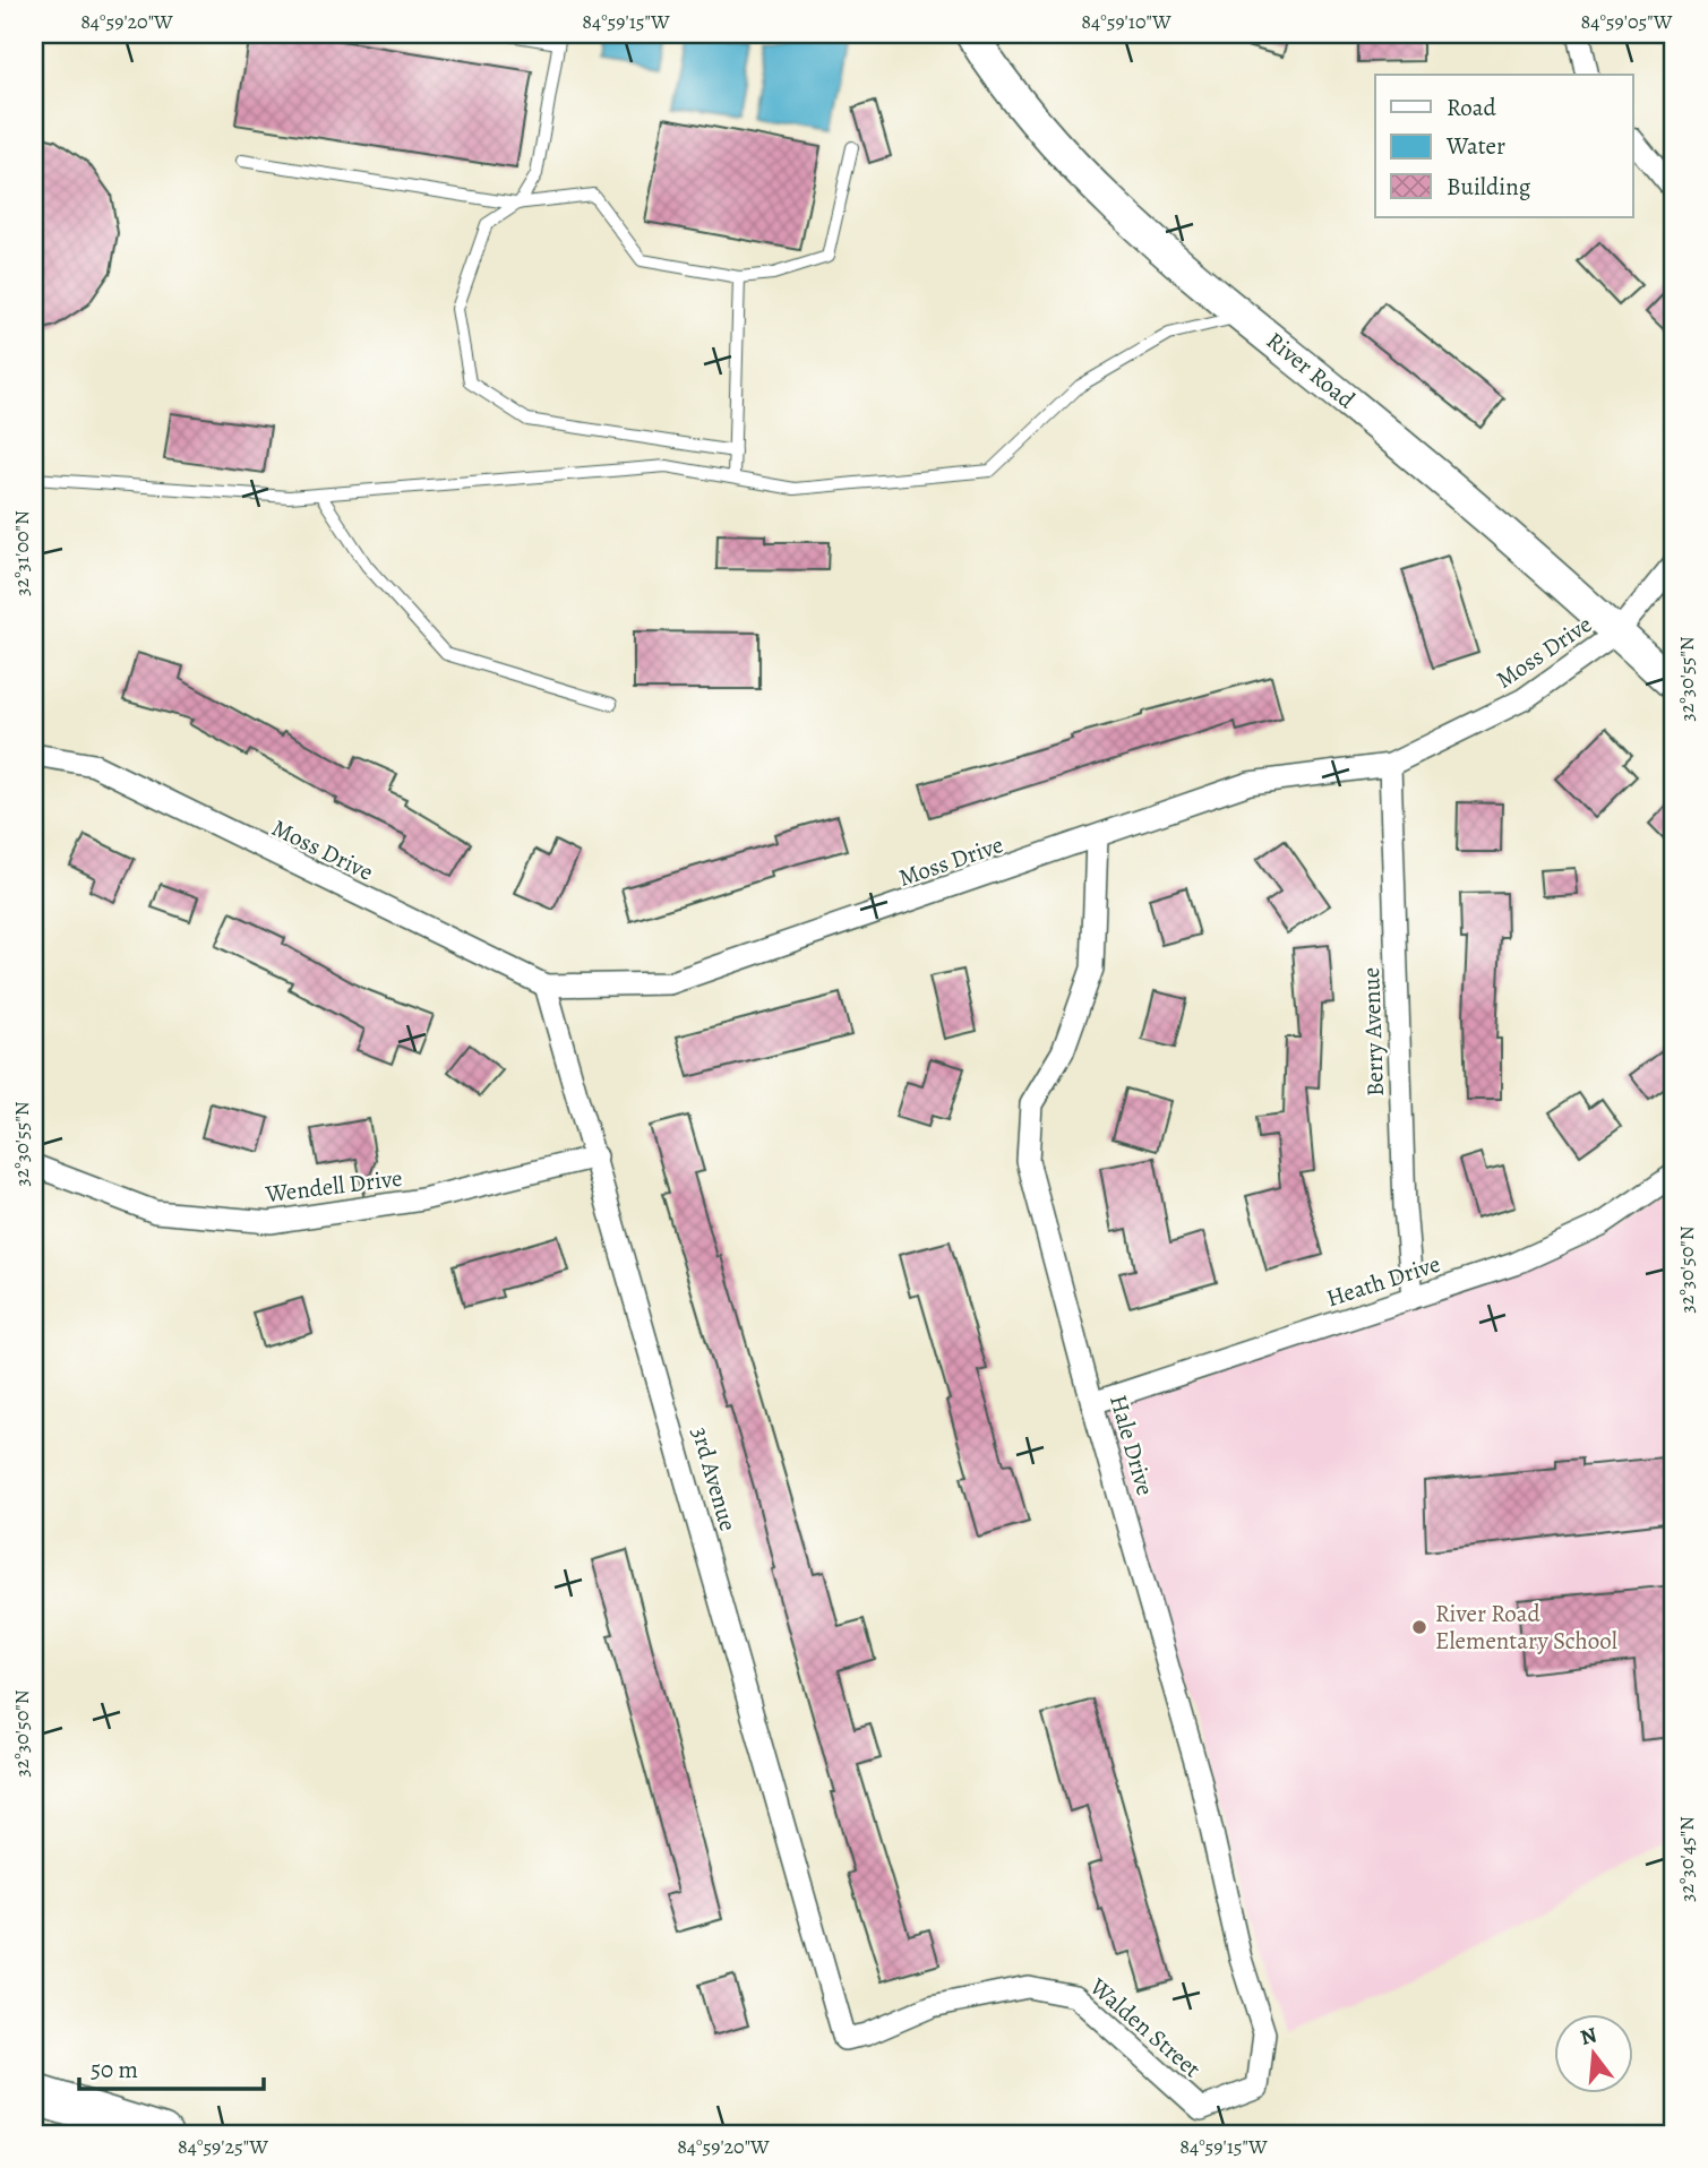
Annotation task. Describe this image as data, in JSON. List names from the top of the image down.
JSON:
{
  "streets": {
    "main road": ["River Road"],
    "street": [
      "Moss Drive",
      "Berry Avenue",
      "Wendell Drive",
      "Heath Drive",
      "Hale Drive",
      "3rd Avenue",
      "Walden Street"
    ]
  },
  "crossings": [
    ["River Road", "Moss Drive"],
    ["Moss Drive", "Berry Avenue"],
    ["Moss Drive", "Hale Drive"],
    ["Moss Drive", "3rd Avenue"],
    ["Berry Avenue", "Heath Drive"],
    ["Wendell Drive", "3rd Avenue"],
    ["Heath Drive", "Hale Drive"],
    ["Hale Drive", "Walden Street"],
    ["3rd Avenue", "Walden Street"]
  ],
  "places": ["River Road Elementary School"],
  "legend": ["Road", "Water", "Building"],
  "scale_bar": "50 m",
  "north": "top",
  "coordinates": [
    "84°59'20\"W",
    "84°59'15\"W",
    "84°59'10\"W",
    "84°59'05\"W",
    "32°31'00\"N",
    "32°30'55\"N",
    "32°30'50\"N",
    "32°30'45\"N",
    "84°59'25\"W"
  ]
}
